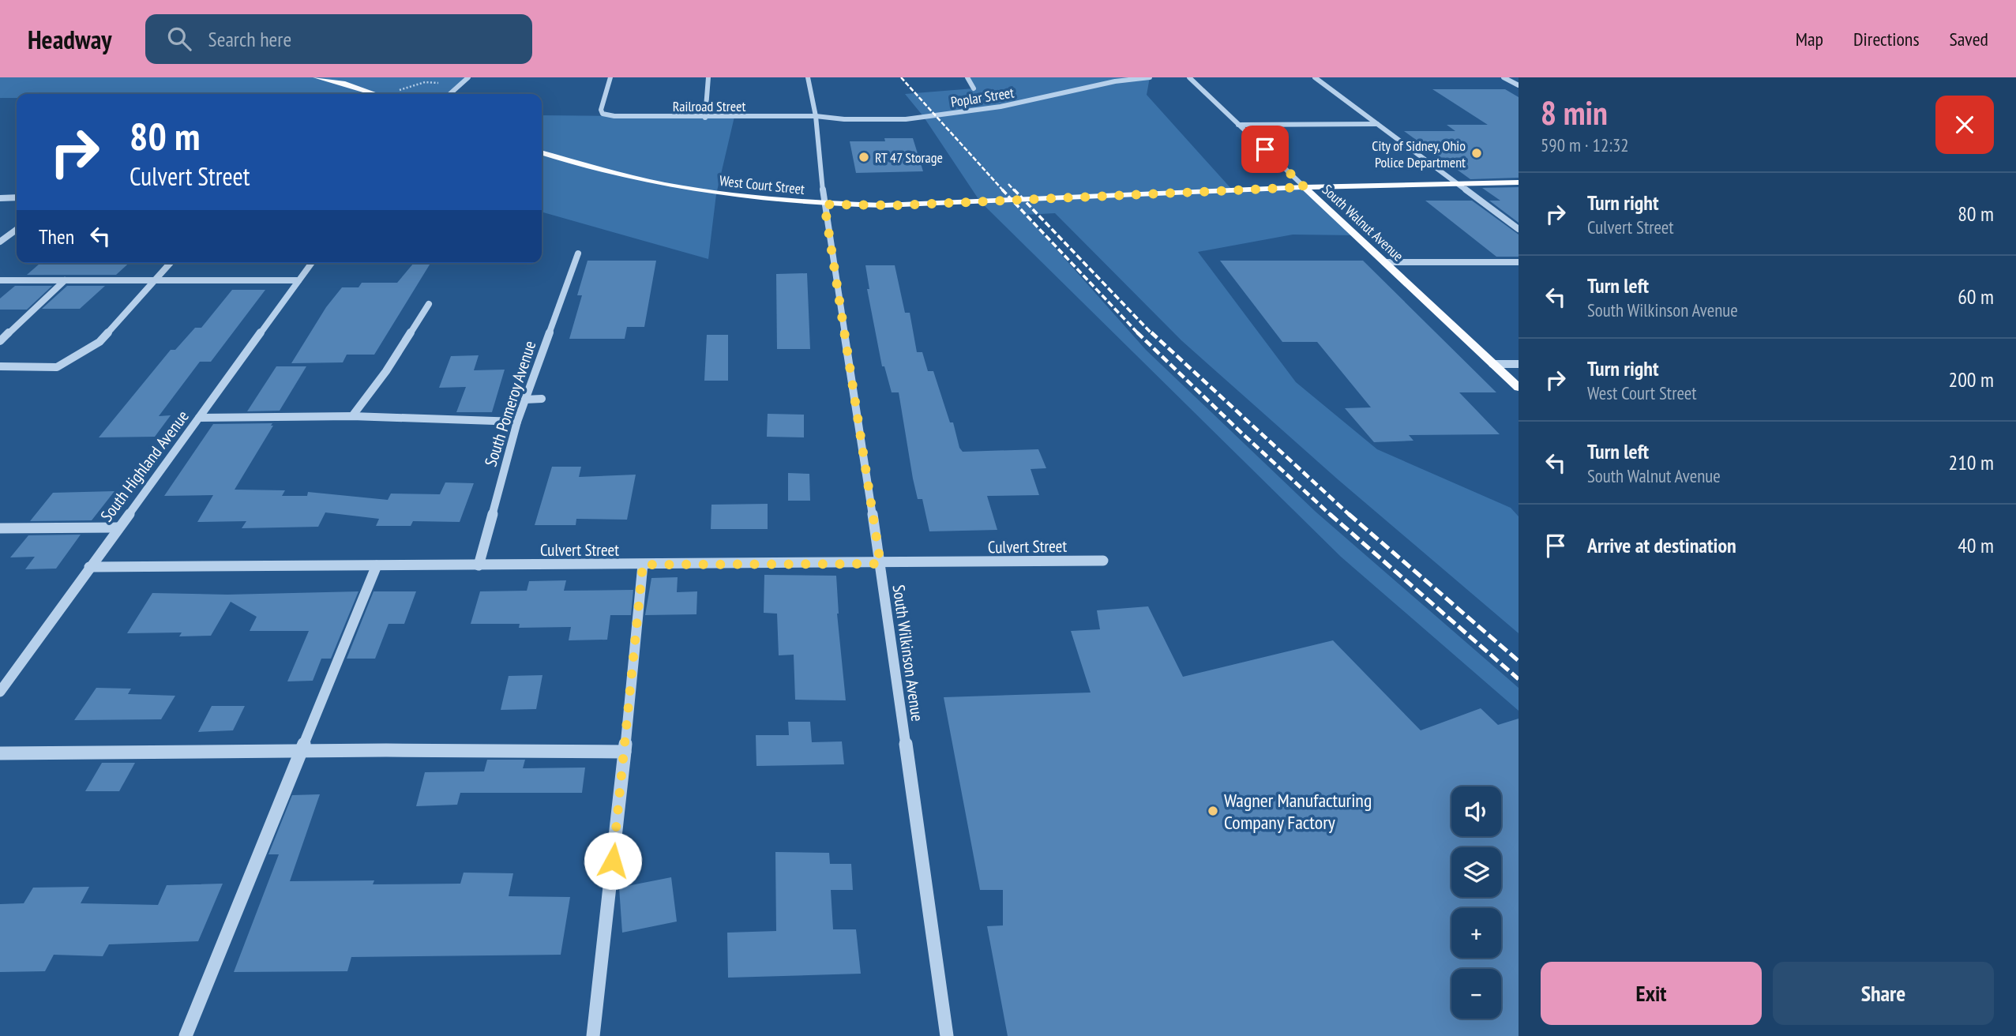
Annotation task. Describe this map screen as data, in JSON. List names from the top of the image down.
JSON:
{
  "streets": {
    "main road": ["West Court Street", "South Walnut Avenue"],
    "street": [
      "Poplar Street",
      "Railroad Street",
      "South Pomeroy Avenue",
      "South Highland Avenue",
      "Culvert Street",
      "South Wilkinson Avenue"
    ]
  },
  "crossings": [
    ["Poplar Street", "Railroad Street"],
    ["Poplar Street", "South Wilkinson Avenue"],
    ["Railroad Street", "South Wilkinson Avenue"],
    ["West Court Street", "South Walnut Avenue"],
    ["West Court Street", "South Wilkinson Avenue"],
    ["South Pomeroy Avenue", "Culvert Street"],
    ["South Highland Avenue", "Culvert Street"],
    ["Culvert Street", "South Wilkinson Avenue"]
  ],
  "places": ["City of Sidney, Ohio Police Department", "RT 47 Storage", "Wagner Manufacturing Company Factory"],
  "page": {
    "header": "Headway",
    "search": "Search here",
    "nav": ["Map", "Directions", "Saved"],
    "heading": ["8 min", "590 m · 12:32"],
    "turn": ["80 m", "Culvert Street"],
    "list": [
      {
        "name": "Turn right",
        "note": "Culvert Street",
        "value": "80 m"
      },
      {
        "name": "Turn left",
        "note": "South Wilkinson Avenue",
        "value": "60 m"
      },
      {
        "name": "Turn right",
        "note": "West Court Street",
        "value": "200 m"
      },
      {
        "name": "Turn left",
        "note": "South Walnut Avenue",
        "value": "210 m"
      },
      {
        "name": "Arrive at destination",
        "value": "40 m"
      }
    ],
    "then": "Then",
    "map_buttons": ["+", "−"],
    "buttons": ["Exit", "Share"]
  }
}
